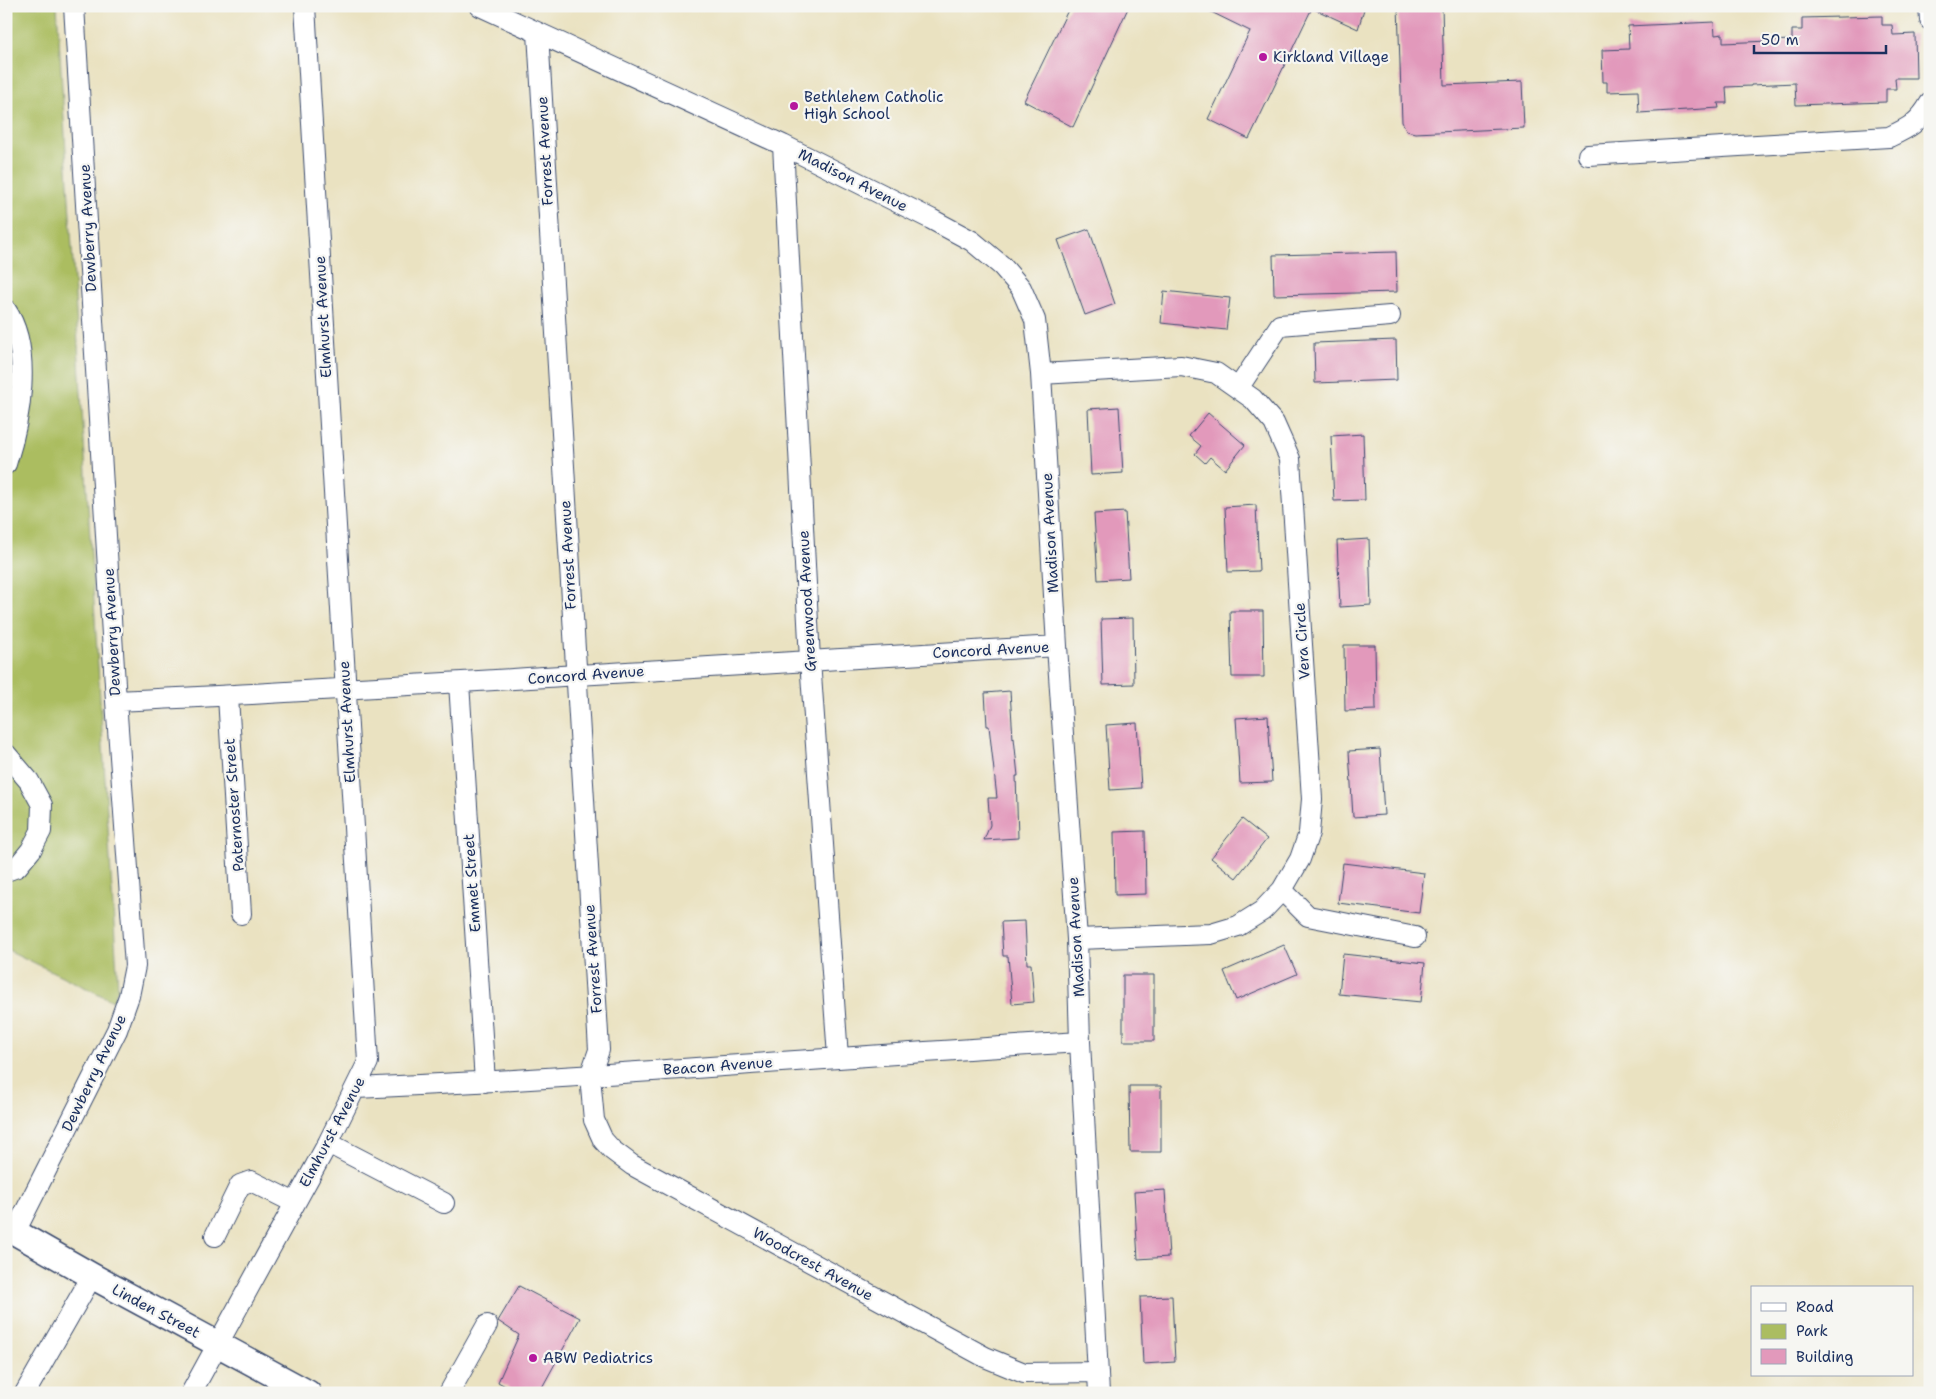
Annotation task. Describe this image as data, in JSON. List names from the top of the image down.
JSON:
{
  "streets": {
    "main road": ["Linden Street"],
    "street": [
      "Forrest Avenue",
      "Madison Avenue",
      "Dewberry Avenue",
      "Elmhurst Avenue",
      "Greenwood Avenue",
      "Vera Circle",
      "Concord Avenue",
      "Paternoster Street",
      "Emmet Street",
      "Beacon Avenue",
      "Woodcrest Avenue"
    ]
  },
  "crossings": [
    ["Forrest Avenue", "Madison Avenue"],
    ["Forrest Avenue", "Concord Avenue"],
    ["Forrest Avenue", "Beacon Avenue"],
    ["Forrest Avenue", "Woodcrest Avenue"],
    ["Madison Avenue", "Greenwood Avenue"],
    ["Madison Avenue", "Vera Circle"],
    ["Madison Avenue", "Concord Avenue"],
    ["Madison Avenue", "Beacon Avenue"],
    ["Madison Avenue", "Woodcrest Avenue"],
    ["Dewberry Avenue", "Concord Avenue"],
    ["Dewberry Avenue", "Linden Street"],
    ["Elmhurst Avenue", "Concord Avenue"],
    ["Elmhurst Avenue", "Beacon Avenue"],
    ["Elmhurst Avenue", "Linden Street"],
    ["Greenwood Avenue", "Concord Avenue"],
    ["Greenwood Avenue", "Beacon Avenue"],
    ["Concord Avenue", "Paternoster Street"],
    ["Concord Avenue", "Emmet Street"],
    ["Emmet Street", "Beacon Avenue"],
    ["Beacon Avenue", "Woodcrest Avenue"]
  ],
  "places": ["Kirkland Village", "Bethlehem Catholic High School", "ABW Pediatrics"],
  "legend": ["Road", "Park", "Building"],
  "scale_bar": "50 m"
}
